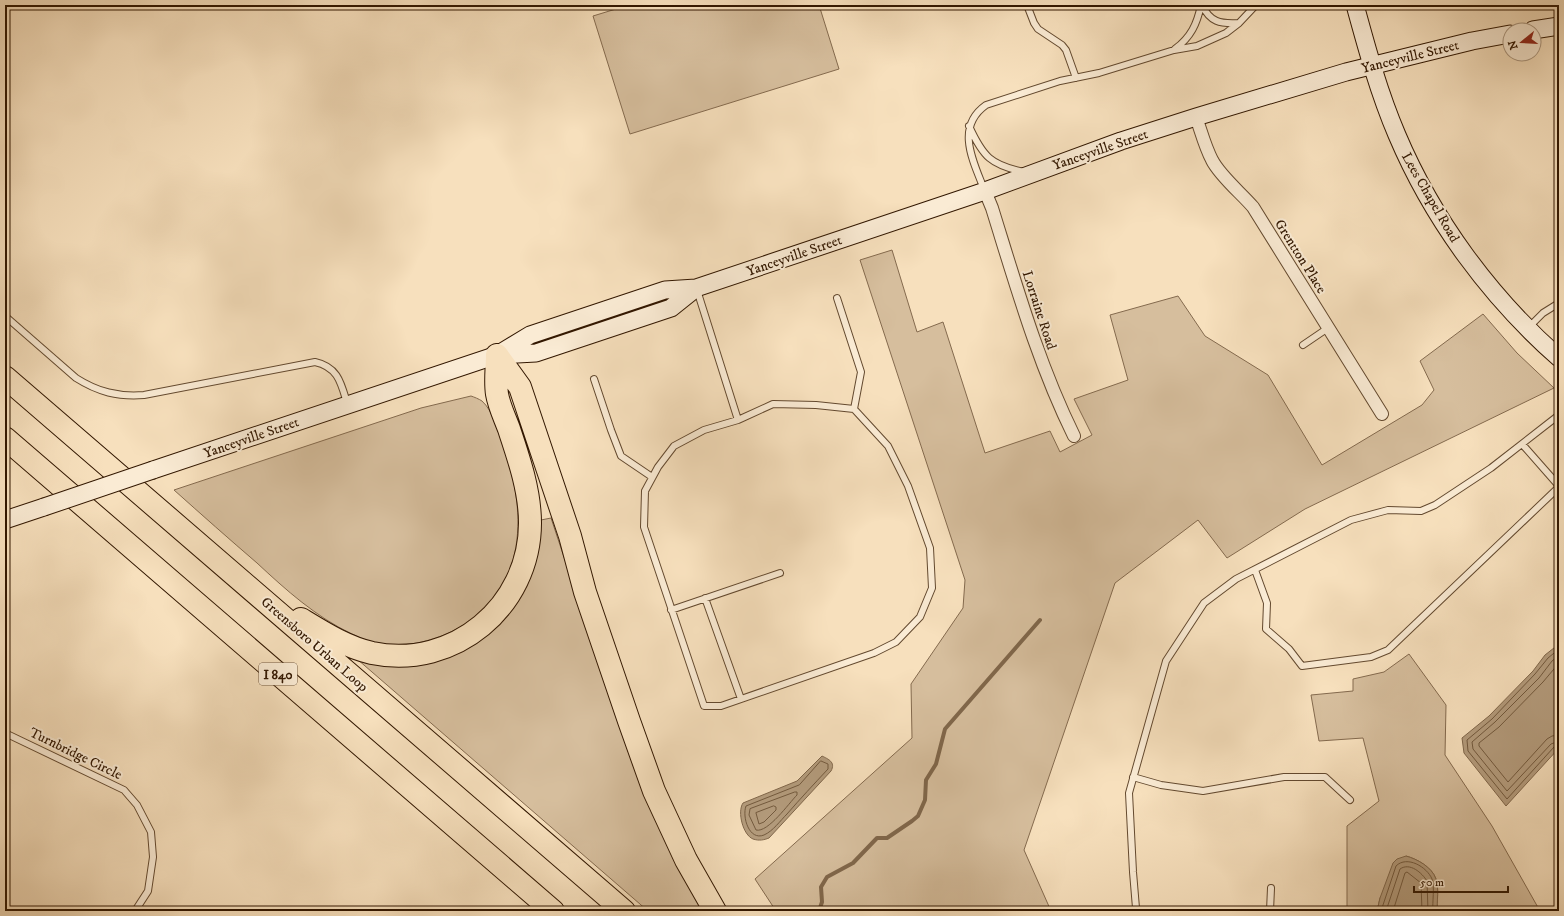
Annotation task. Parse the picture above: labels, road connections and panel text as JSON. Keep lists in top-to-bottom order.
{
  "streets": {
    "highway": ["Greensboro Urban Loop", "I 840"],
    "main road": ["Yanceyville Street", "Lees Chapel Road"],
    "street": ["Grentton Place", "Lorraine Road"],
    "lane": ["Turnbridge Circle"]
  },
  "crossings": [
    ["Yanceyville Street", "Lees Chapel Road"],
    ["Yanceyville Street", "Grentton Place"],
    ["Yanceyville Street", "Lorraine Road"]
  ],
  "scale_bar": "50 m",
  "north": "left"
}
